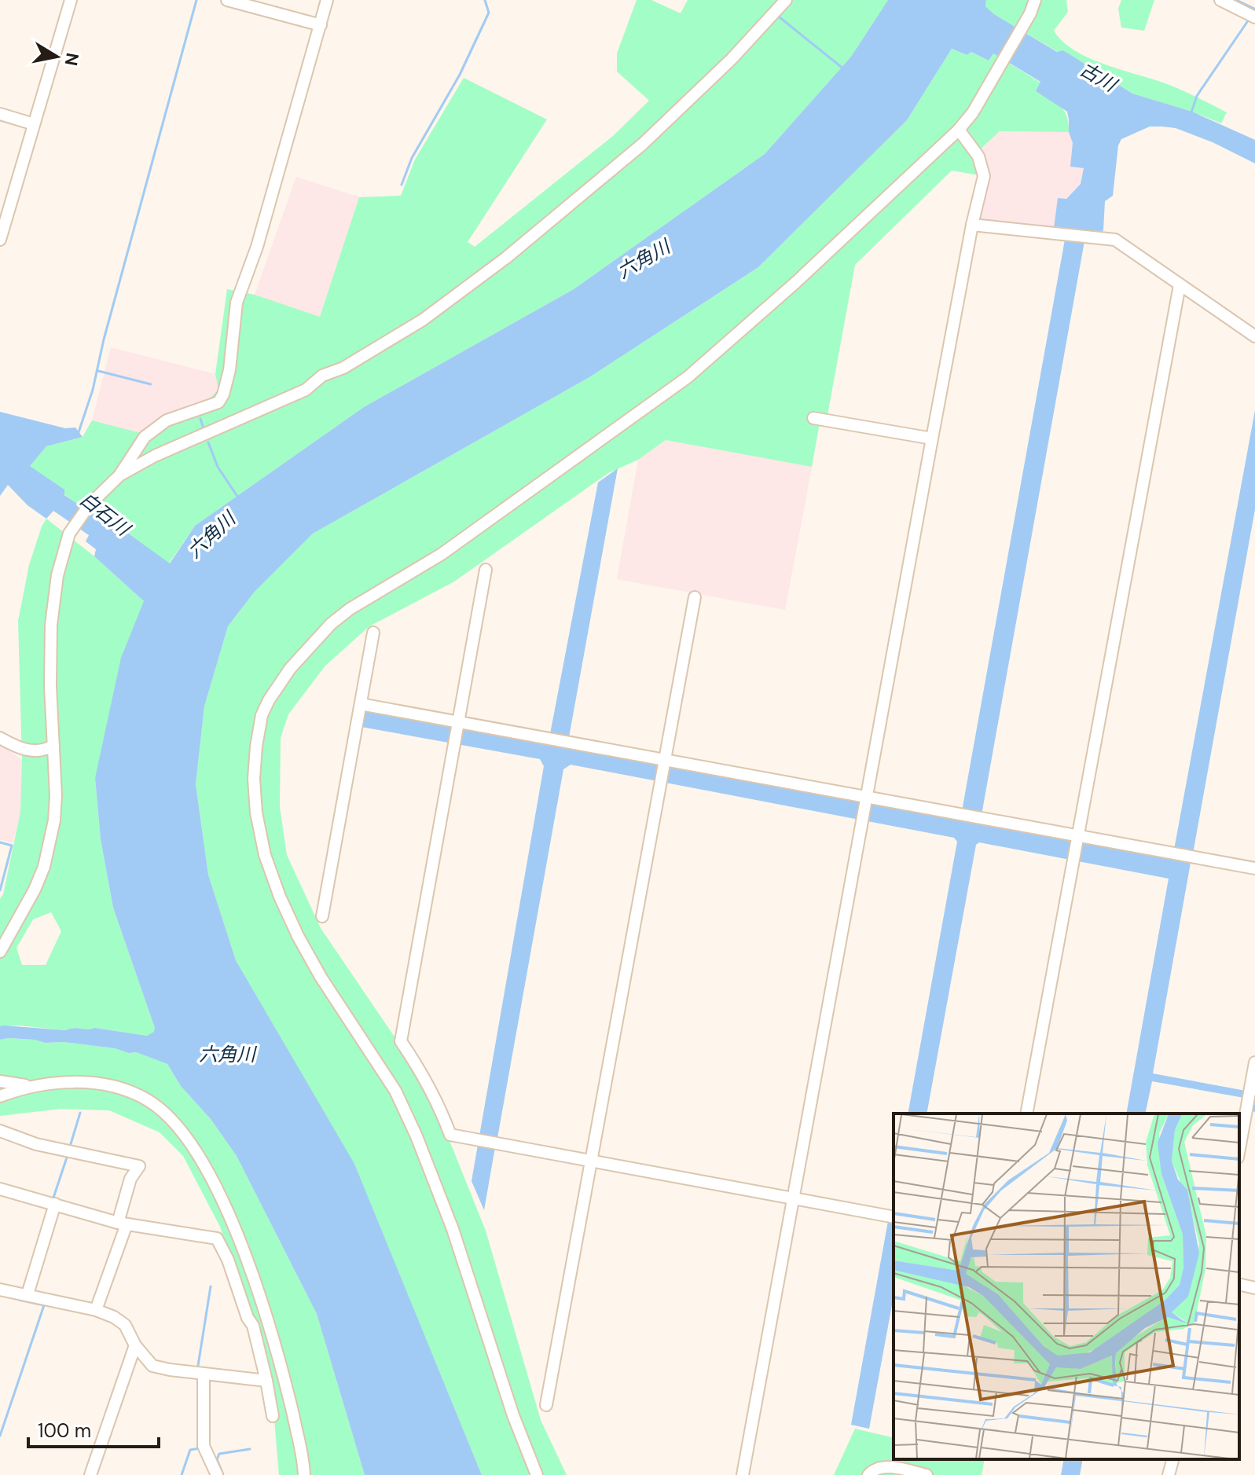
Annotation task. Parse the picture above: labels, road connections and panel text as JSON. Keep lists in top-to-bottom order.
{
  "water": ["古川", "六角川", "白石川"],
  "scale_bar": "100 m",
  "north": "right"
}
